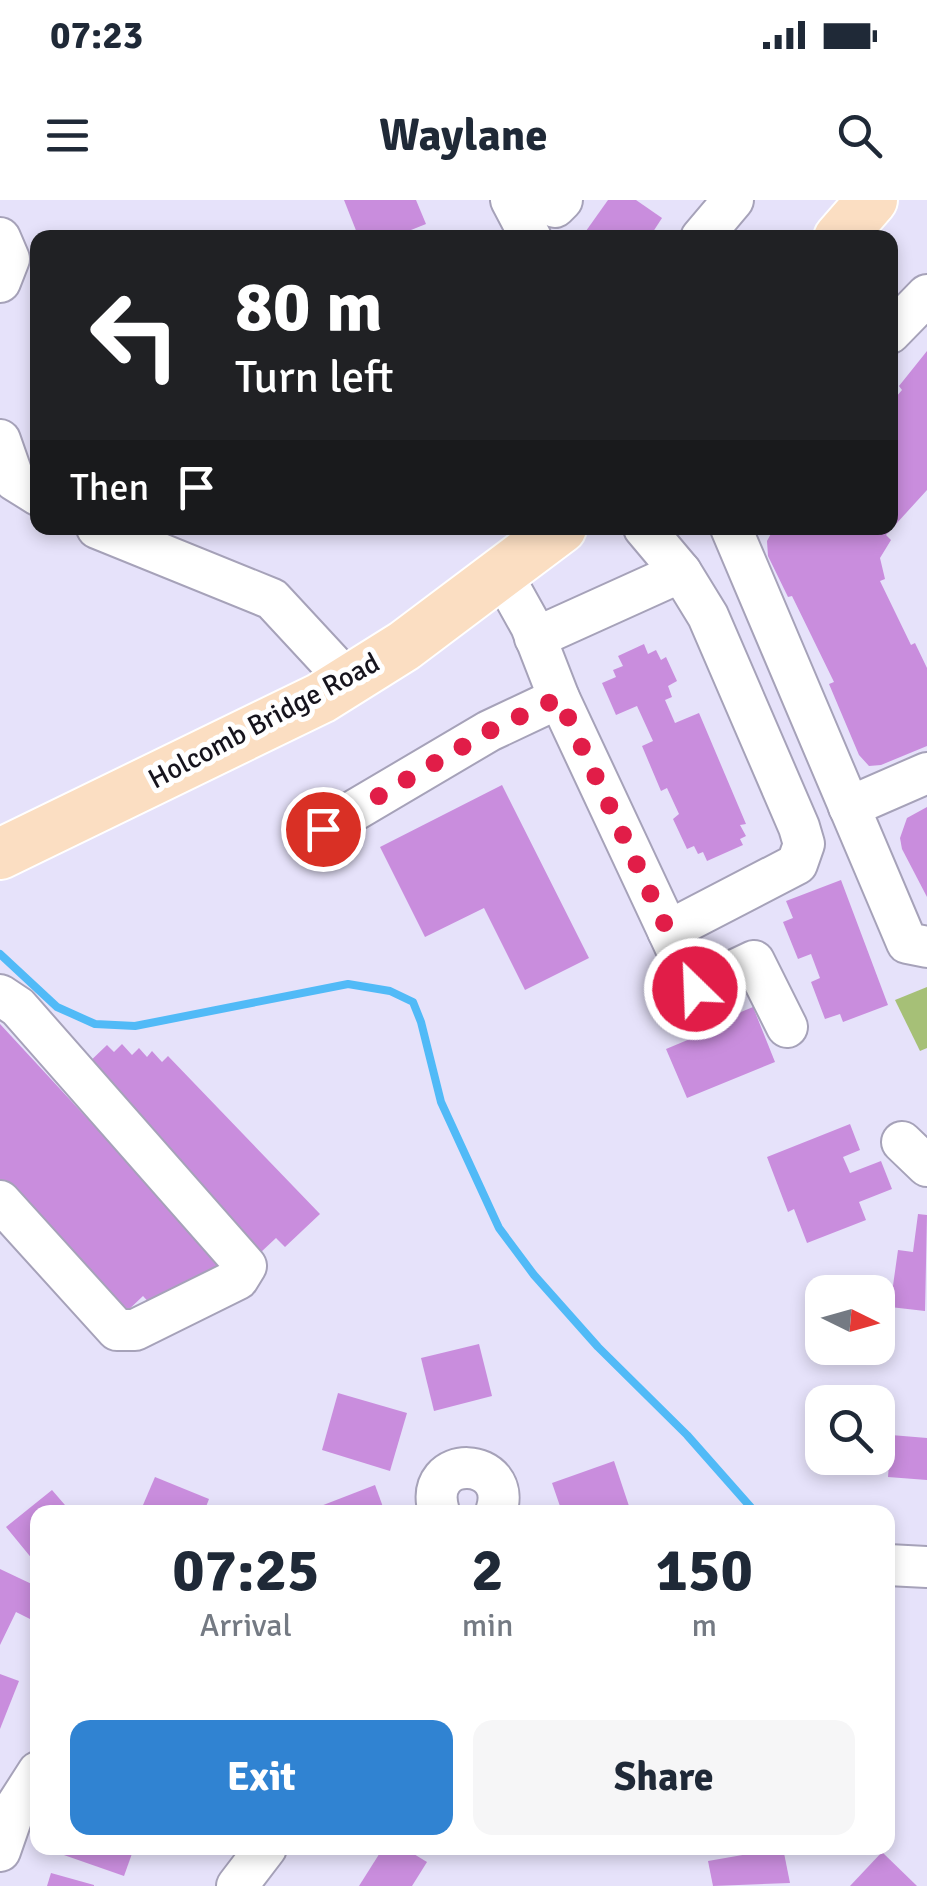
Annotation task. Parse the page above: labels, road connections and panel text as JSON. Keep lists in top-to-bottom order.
{
  "streets": {
    "main road": ["Holcomb Bridge Road"]
  },
  "north": "right",
  "page": {
    "status": "07:23",
    "header": "Waylane",
    "turn": ["80 m", "Turn left"],
    "then": "Then",
    "eta": [
      "07:25",
      "Arrival",
      "2",
      "min",
      "150",
      "m"
    ],
    "buttons": ["Exit", "Share"]
  }
}
